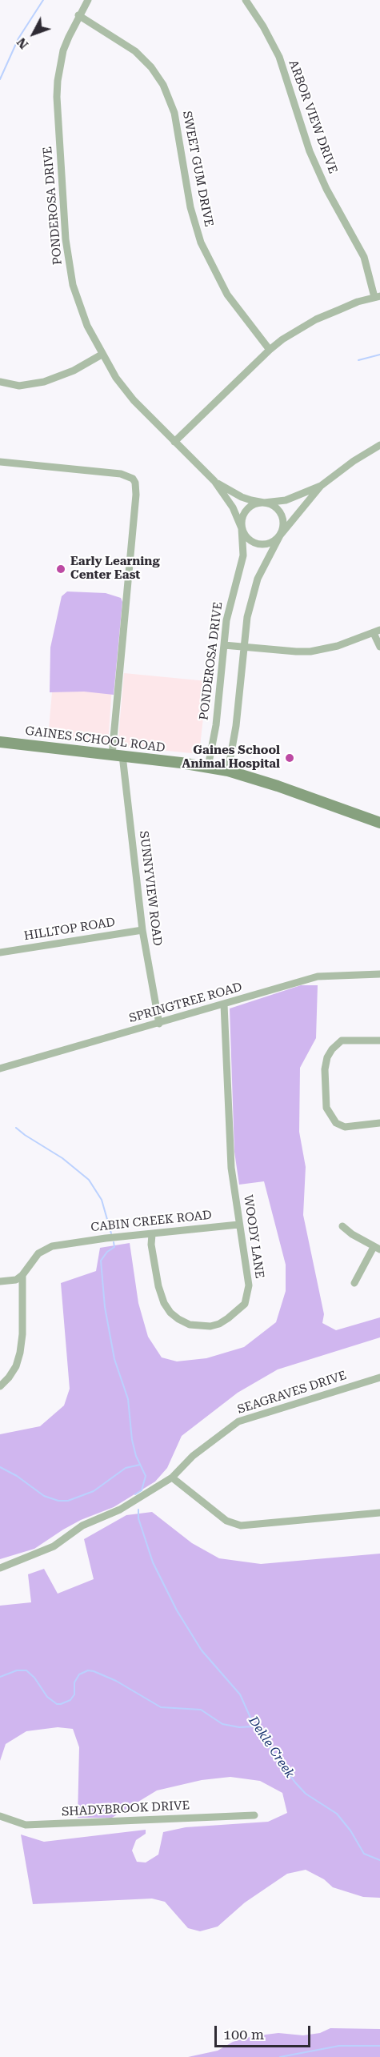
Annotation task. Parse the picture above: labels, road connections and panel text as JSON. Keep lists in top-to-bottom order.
{
  "streets": {
    "main road": ["GAINES SCHOOL ROAD"],
    "street": [
      "ARBOR VIEW DRIVE",
      "SWEET GUM DRIVE",
      "PONDEROSA DRIVE",
      "SUNNYVIEW ROAD",
      "HILLTOP ROAD",
      "SPRINGTREE ROAD",
      "CABIN CREEK ROAD",
      "WOODY LANE",
      "SEAGRAVES DRIVE",
      "SHADYBROOK DRIVE"
    ]
  },
  "crossings": [
    ["SWEET GUM DRIVE", "PONDEROSA DRIVE"],
    ["PONDEROSA DRIVE", "GAINES SCHOOL ROAD"],
    ["GAINES SCHOOL ROAD", "SUNNYVIEW ROAD"],
    ["SUNNYVIEW ROAD", "HILLTOP ROAD"],
    ["SUNNYVIEW ROAD", "SPRINGTREE ROAD"],
    ["SPRINGTREE ROAD", "WOODY LANE"],
    ["CABIN CREEK ROAD", "WOODY LANE"]
  ],
  "water": ["Dekle Creek"],
  "places": ["Early Learning Center East", "Gaines School Animal Hospital"],
  "scale_bar": "100 m",
  "north": "bottom left"
}
